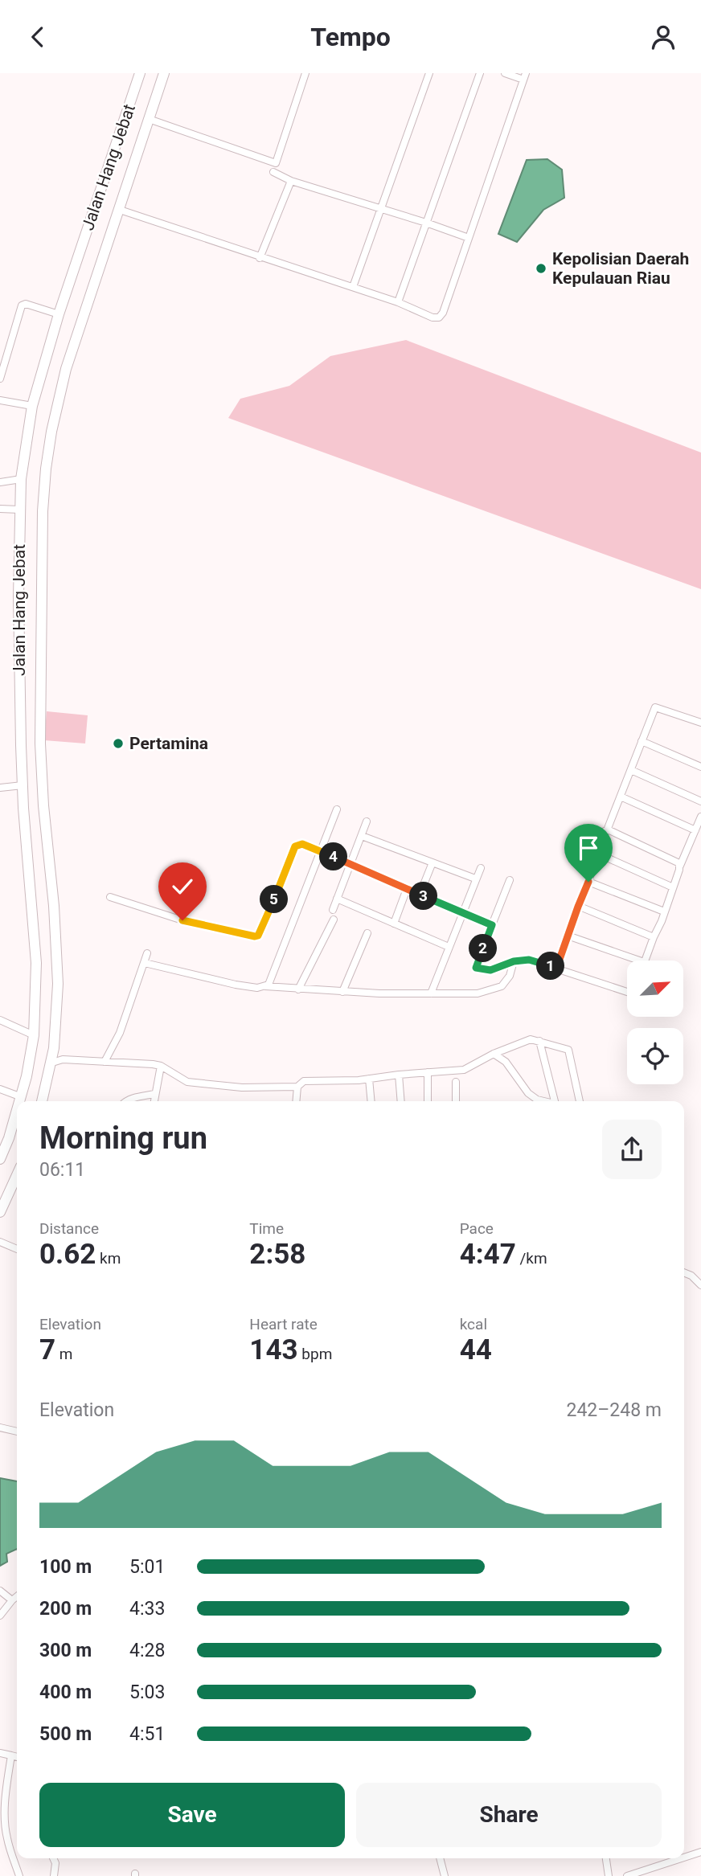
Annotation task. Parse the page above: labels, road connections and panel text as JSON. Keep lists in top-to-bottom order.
{
  "streets": {
    "highway": ["Jalan Hang Jebat"]
  },
  "places": ["Kepolisian Daerah Kepulauan Riau", "Pertamina"],
  "north": "top right",
  "page": {
    "header": "Tempo",
    "pins": [
      "4",
      "3",
      "5",
      "2",
      "1"
    ],
    "heading": ["Morning run", "06:11"],
    "stats": [
      ["Distance", "0.62 km"],
      ["Time", "2:58"],
      ["Pace", "4:47 /km"],
      ["Elevation", "7 m"],
      ["Heart rate", "143 bpm"],
      ["kcal", "44"]
    ],
    "chart": ["Elevation", "242–248 m"],
    "list": [
      {
        "name": "100 m",
        "note": "5:01"
      },
      {
        "name": "200 m",
        "note": "4:33"
      },
      {
        "name": "300 m",
        "note": "4:28"
      },
      {
        "name": "400 m",
        "note": "5:03"
      },
      {
        "name": "500 m",
        "note": "4:51"
      }
    ],
    "buttons": ["Save", "Share"]
  }
}
